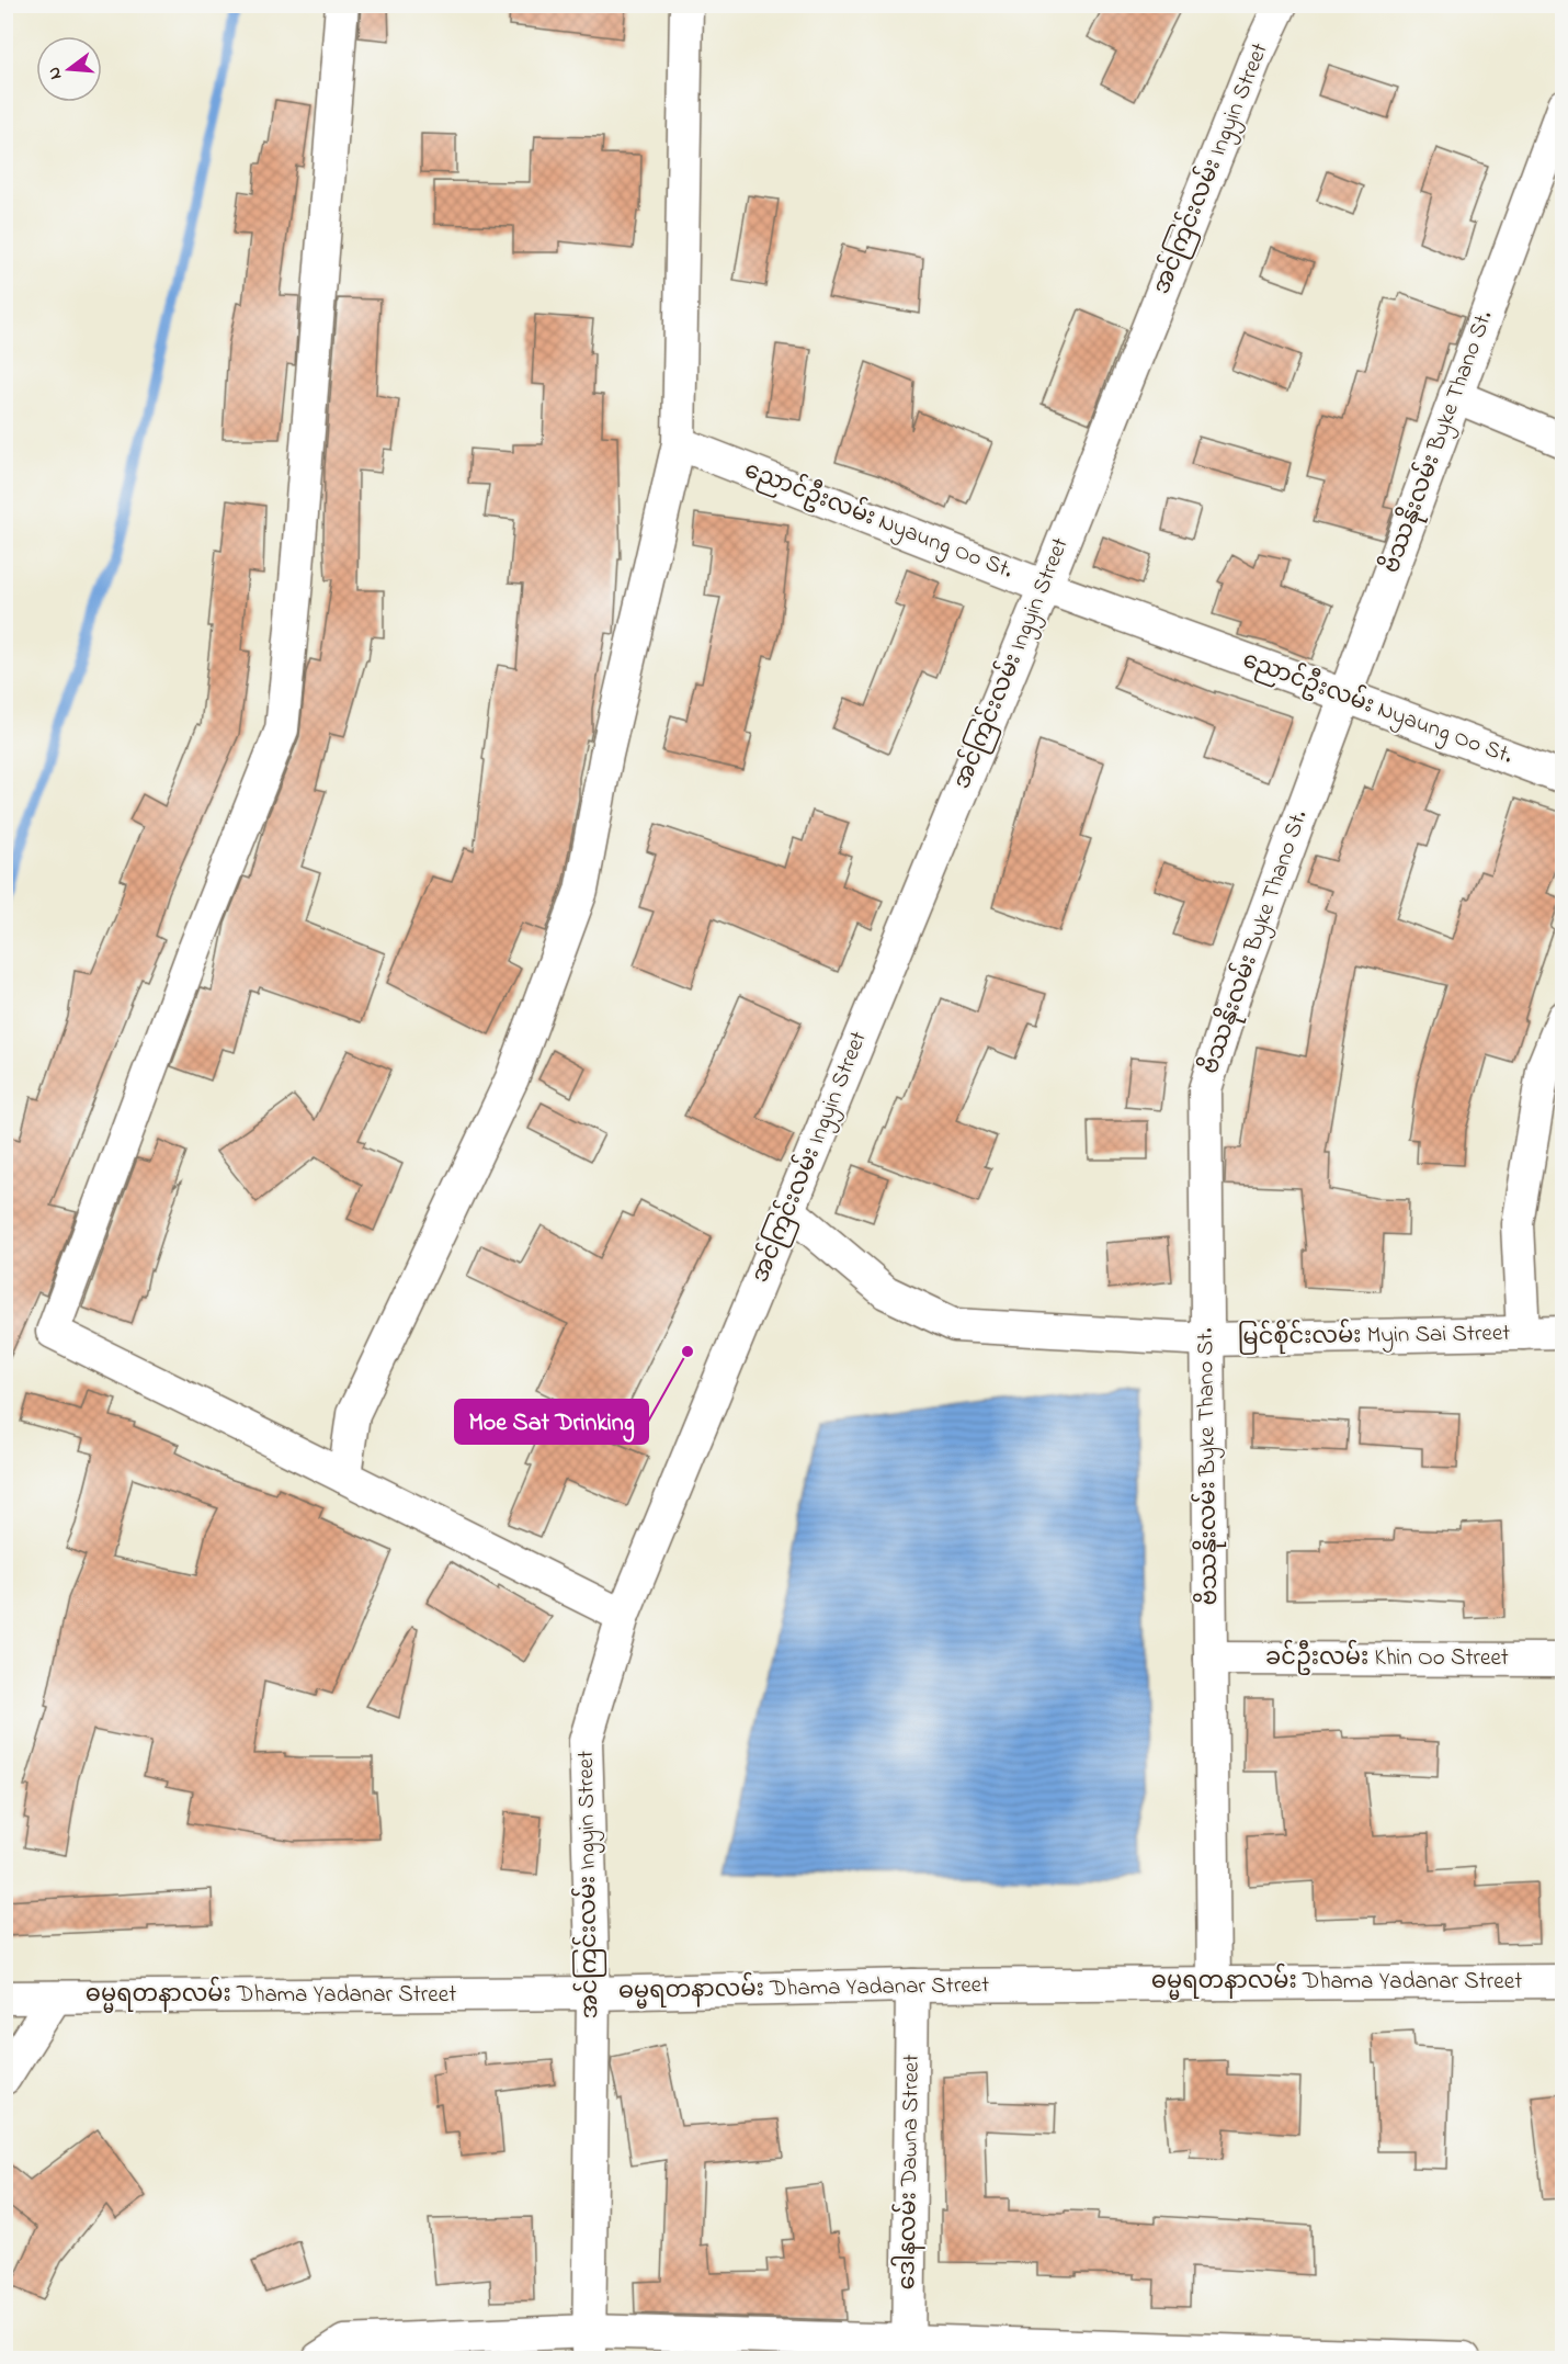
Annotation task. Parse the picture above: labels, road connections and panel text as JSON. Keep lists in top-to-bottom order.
{
  "streets": {
    "street": [
      "အင်ကြင်းလမ်း Ingyin Street",
      "ဗိဿနိုးလမ်း Byke Thano St.",
      "ညောင်ဦးလမ်း Nyaung Oo St.",
      "မြင်စိုင်းလမ်း Myin Sai Street",
      "ခင်ဦးလမ်း Khin Oo Street",
      "ဓမ္မရတနာလမ်း Dhama Yadanar Street",
      "ဒေါနလမ်း Dawna Street"
    ]
  },
  "crossings": [
    ["အင်ကြင်းလမ်း Ingyin Street", "ညောင်ဦးလမ်း Nyaung Oo St."],
    ["အင်ကြင်းလမ်း Ingyin Street", "မြင်စိုင်းလမ်း Myin Sai Street"],
    ["အင်ကြင်းလမ်း Ingyin Street", "ဓမ္မရတနာလမ်း Dhama Yadanar Street"],
    ["ဗိဿနိုးလမ်း Byke Thano St.", "ညောင်ဦးလမ်း Nyaung Oo St."],
    ["ဗိဿနိုးလမ်း Byke Thano St.", "မြင်စိုင်းလမ်း Myin Sai Street"],
    ["ဗိဿနိုးလမ်း Byke Thano St.", "ခင်ဦးလမ်း Khin Oo Street"],
    ["ဗိဿနိုးလမ်း Byke Thano St.", "ဓမ္မရတနာလမ်း Dhama Yadanar Street"],
    ["ဓမ္မရတနာလမ်း Dhama Yadanar Street", "ဒေါနလမ်း Dawna Street"]
  ],
  "places": ["Moe Sat Drinking"],
  "north": "left"
}
